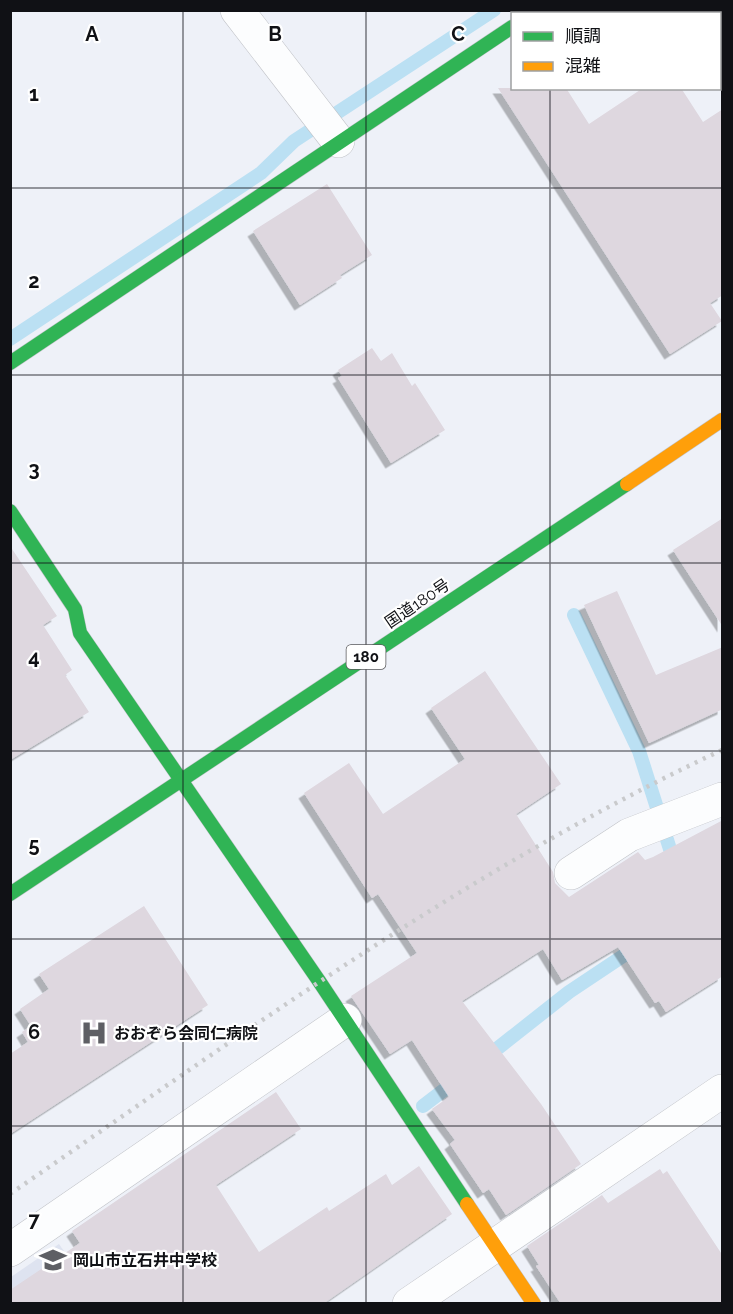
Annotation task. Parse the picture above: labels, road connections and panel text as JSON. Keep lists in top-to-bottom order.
{
  "streets": {
    "main road": ["国道180号", "180"]
  },
  "places": {
    "hospital": ["おおぞら会同仁病院"],
    "school or university": ["岡山市立石井中学校"]
  },
  "legend": ["順調", "混雑"],
  "grid": {
    "columns": ["A", "B", "C"],
    "rows": [
      "1",
      "2",
      "3",
      "4",
      "5",
      "6",
      "7"
    ]
  }
}
